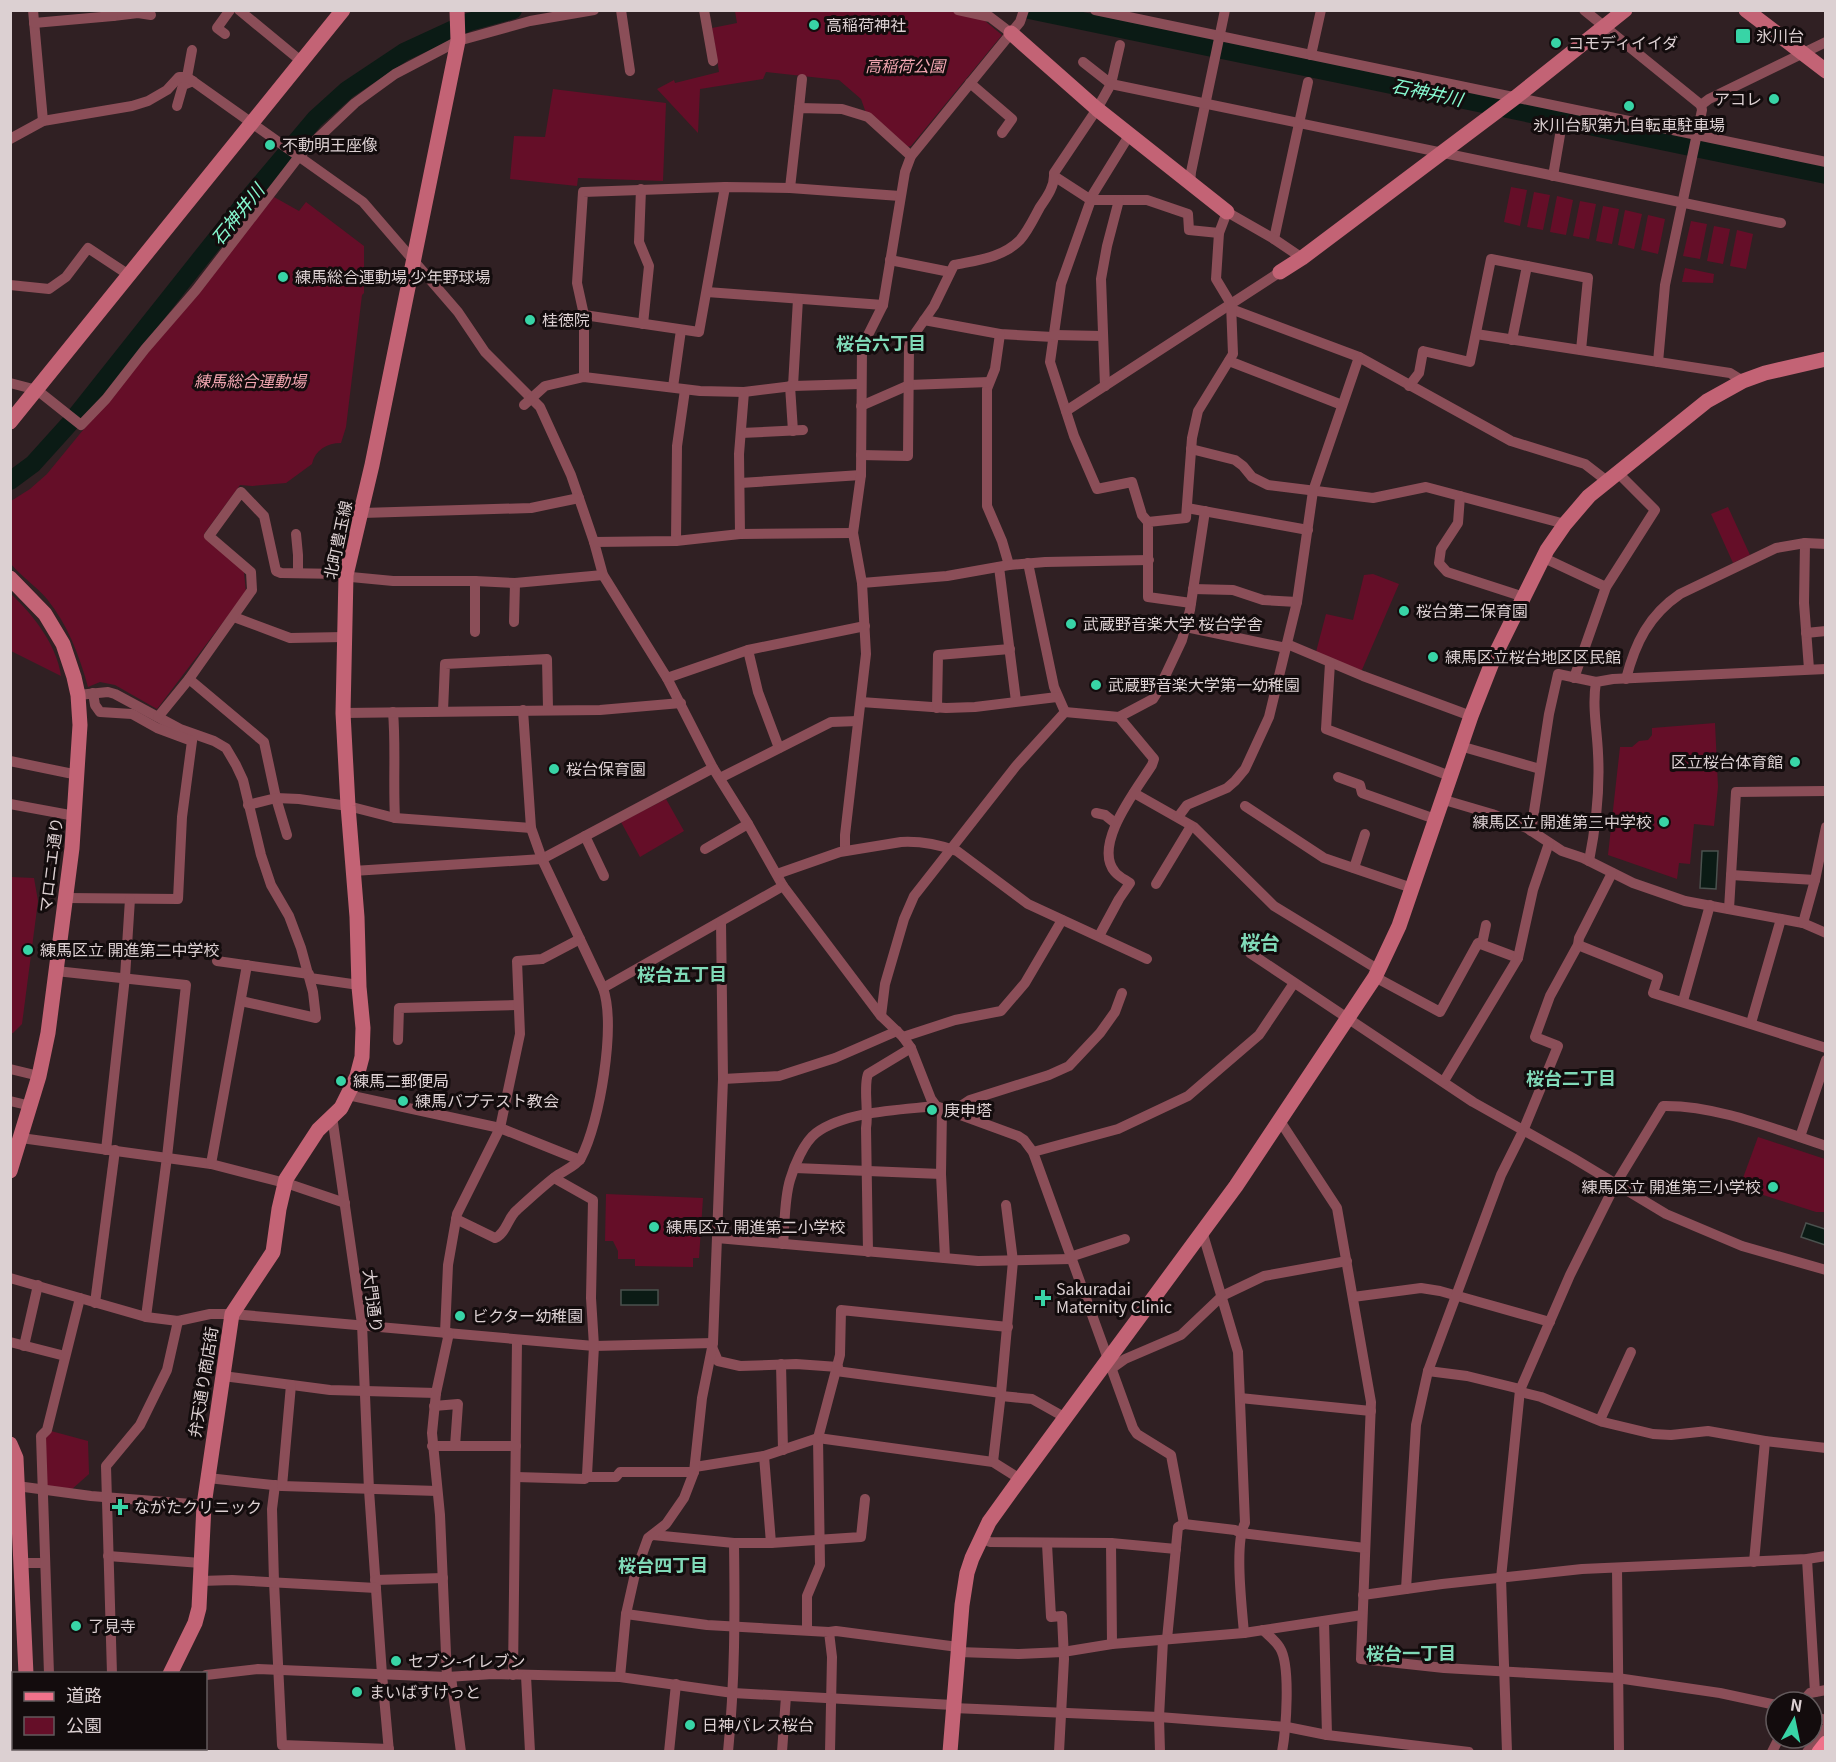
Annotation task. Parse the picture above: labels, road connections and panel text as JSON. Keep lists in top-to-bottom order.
{
  "streets": {
    "street": [
      "北町豊玉線",
      "マロニエ通り",
      "大門通り",
      "弁天通り商店街"
    ]
  },
  "crossings": [
    ["北町豊玉線", "大門通り"],
    ["北町豊玉線", "弁天通り商店街"],
    ["大門通り", "弁天通り商店街"]
  ],
  "districts": [
    "桜台六丁目",
    "桜台",
    "桜台五丁目",
    "桜台二丁目",
    "桜台四丁目",
    "桜台一丁目"
  ],
  "water": ["石神井川"],
  "parks": ["高稲荷公園", "練馬総合運動場"],
  "places": {
    "other": [
      "高稲荷神社",
      "コモディイイダ",
      "アコレ",
      "氷川台駅第九自転車駐車場",
      "不動明王座像",
      "練馬総合運動場 少年野球場",
      "桂徳院",
      "桜台第二保育園",
      "武蔵野音楽大学 桜台学舎",
      "練馬区立桜台地区区民館",
      "武蔵野音楽大学第一幼稚園",
      "区立桜台体育館",
      "桜台保育園",
      "練馬区立 開進第三中学校",
      "練馬区立 開進第二中学校",
      "練馬二郵便局",
      "練馬バプテスト教会",
      "庚申塔",
      "練馬区立 開進第三小学校",
      "練馬区立 開進第二小学校",
      "ビクター幼稚園",
      "了見寺",
      "セブン-イレブン",
      "まいばすけっと",
      "日神パレス桜台"
    ],
    "transit": ["氷川台"],
    "health": ["Sakuradai Maternity Clinic", "ながたクリニック"]
  },
  "legend": ["道路", "公園"],
  "north": "top"
}
